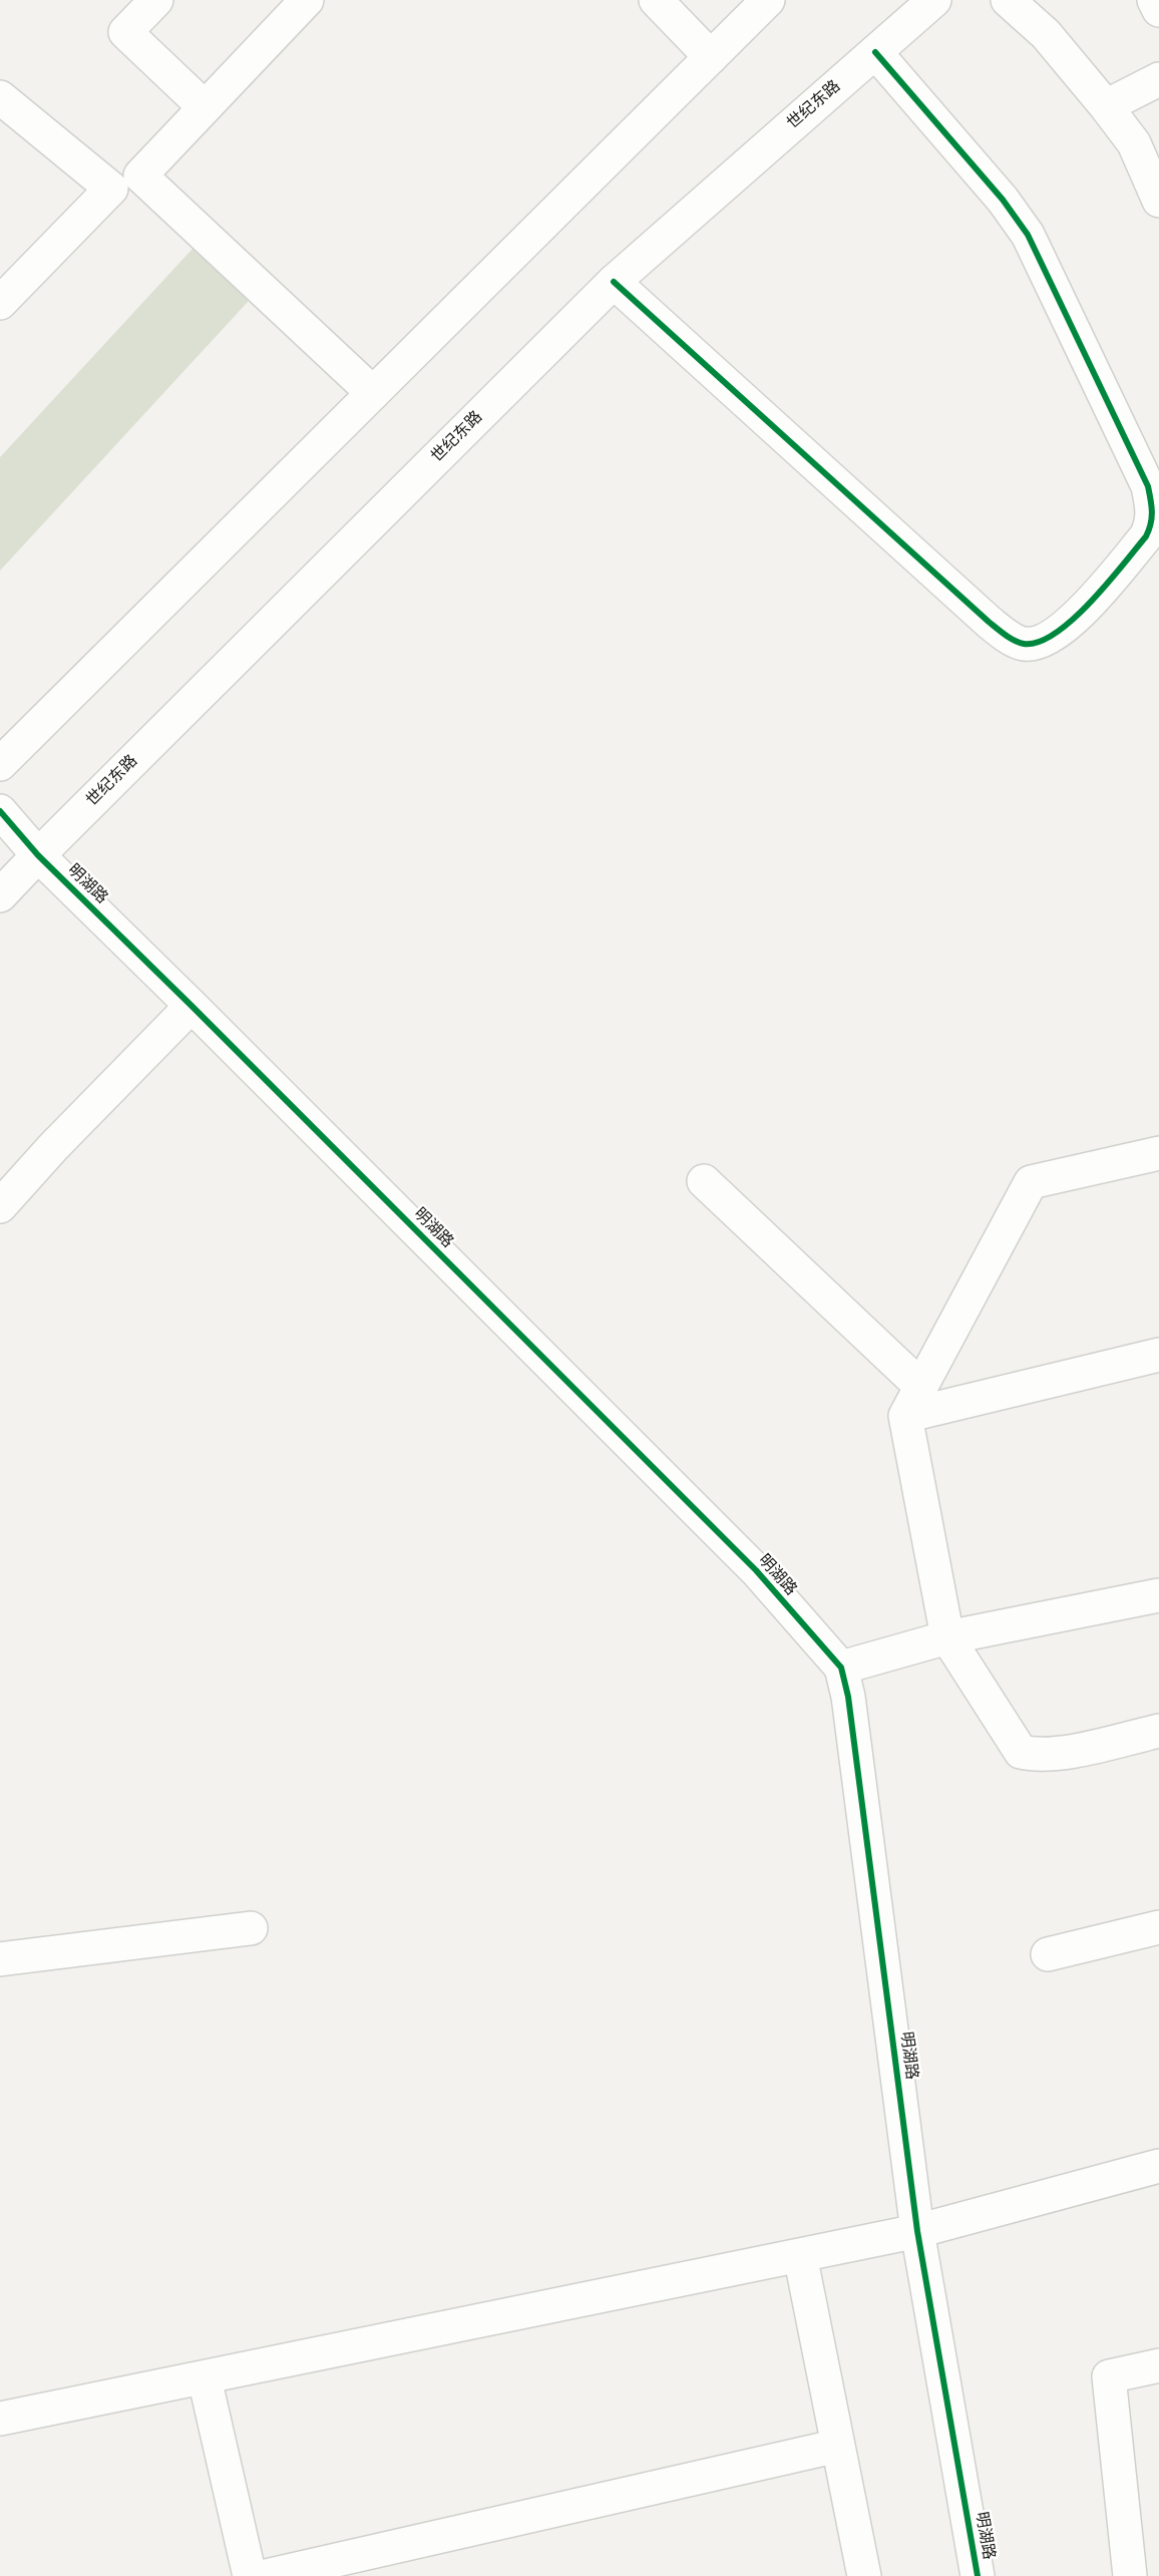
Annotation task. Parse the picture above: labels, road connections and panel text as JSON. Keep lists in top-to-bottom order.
{
  "streets": {
    "street": ["世纪东路", "明湖路"]
  },
  "crossings": [
    ["世纪东路", "明湖路"]
  ]
}
